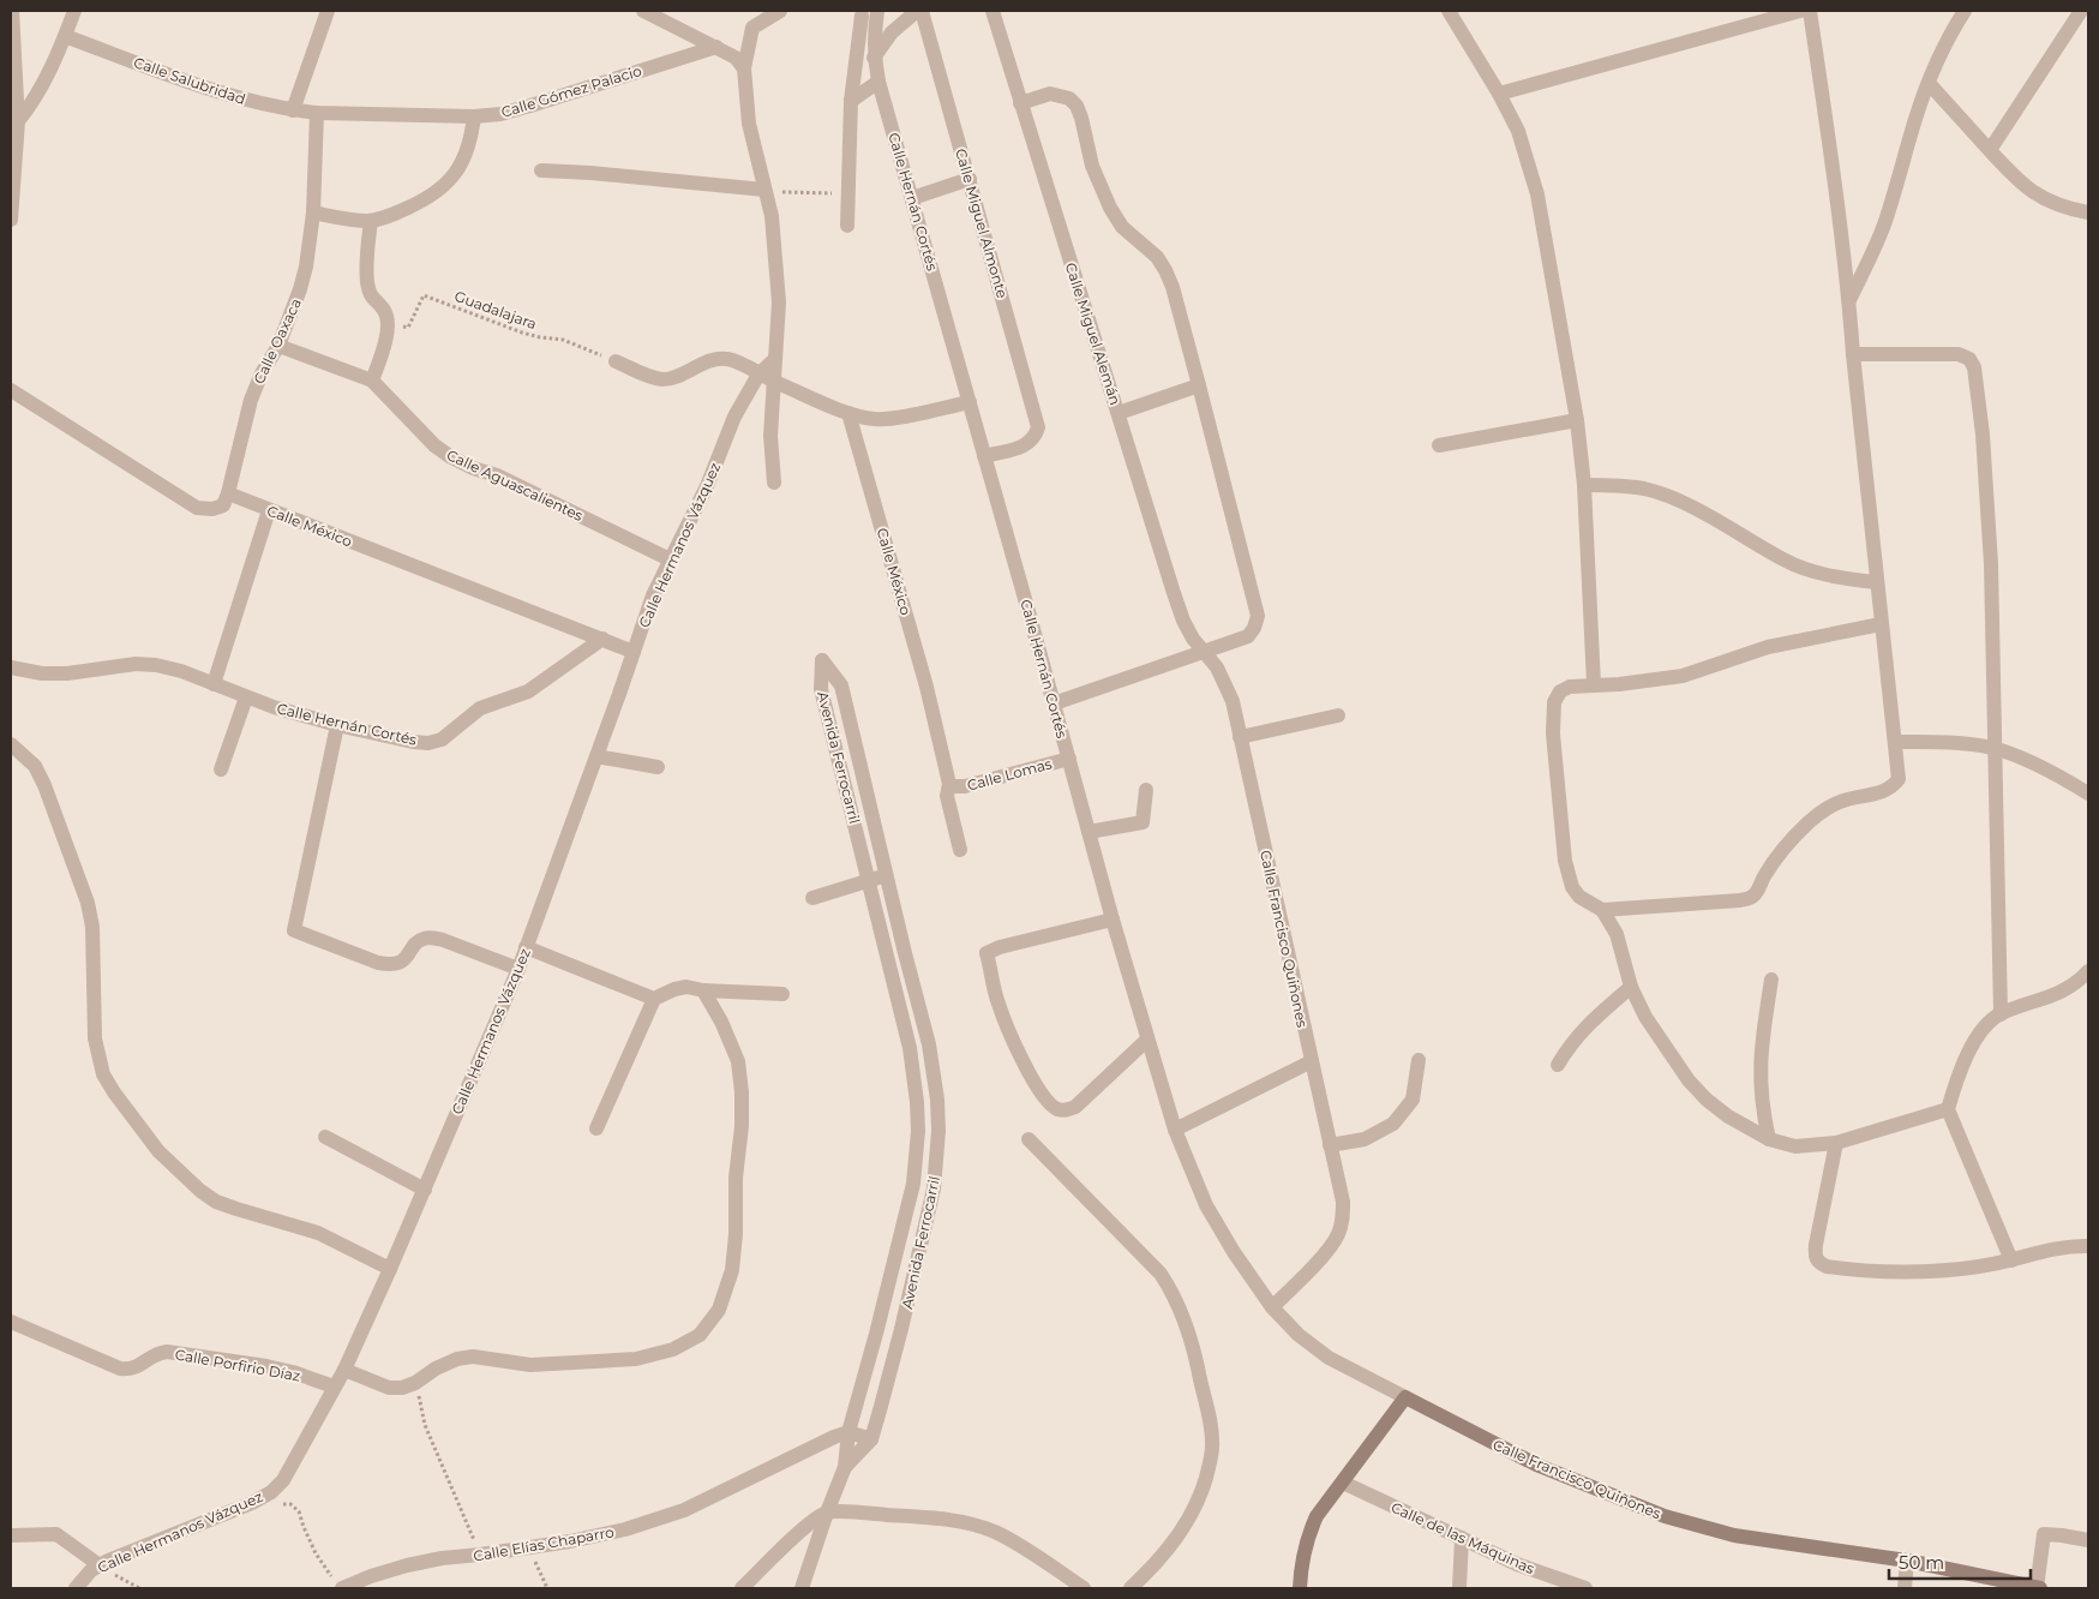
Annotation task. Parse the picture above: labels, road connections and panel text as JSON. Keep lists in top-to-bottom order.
{
  "streets": {
    "street": [
      "Calle Salubridad",
      "Calle Gómez Palacio",
      "Calle Hernán Cortés",
      "Calle Miguel Almonte",
      "Calle Miguel Alemán",
      "Calle Oaxaca",
      "Calle Aguascalientes",
      "Calle México",
      "Calle Hermanos Vázquez",
      "Avenida Ferrocarril",
      "Calle Lomas",
      "Calle Francisco Quiñones",
      "Calle Porfirio Díaz",
      "Calle de las Máquinas",
      "Calle Elías Chaparro"
    ],
    "path": ["Guadalajara"]
  },
  "crossings": [
    ["Calle Salubridad", "Calle Gómez Palacio"],
    ["Calle Salubridad", "Calle Oaxaca"],
    ["Calle Gómez Palacio", "Calle Oaxaca"],
    ["Calle Hernán Cortés", "Calle Miguel Almonte"],
    ["Calle Hernán Cortés", "Calle México"],
    ["Calle Hernán Cortés", "Calle Lomas"],
    ["Calle Hernán Cortés", "Calle Francisco Quiñones"],
    ["Calle Miguel Alemán", "Calle Francisco Quiñones"],
    ["Calle Oaxaca", "Calle Aguascalientes"],
    ["Calle Oaxaca", "Calle México"],
    ["Calle Aguascalientes", "Calle Hermanos Vázquez"],
    ["Calle México", "Calle Hermanos Vázquez"],
    ["Calle México", "Calle Lomas"],
    ["Calle Hermanos Vázquez", "Calle Porfirio Díaz"],
    ["Avenida Ferrocarril", "Calle Elías Chaparro"]
  ],
  "scale_bar": "50 m"
}
